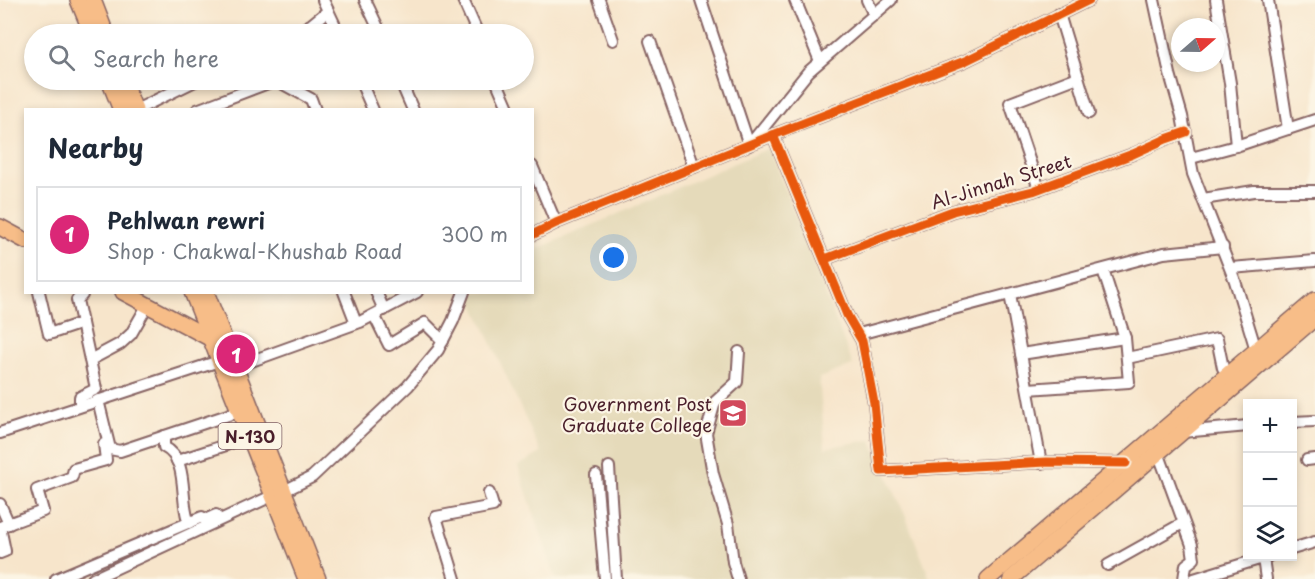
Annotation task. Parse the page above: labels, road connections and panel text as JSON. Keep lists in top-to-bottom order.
{
  "streets": {
    "highway": ["N-130"],
    "street": ["Al-Jinnah Street"]
  },
  "places": {
    "school or university": ["Government Post Graduate College"]
  },
  "north": "right",
  "page": {
    "search": "Search here",
    "heading": "Nearby",
    "list": [
      {
        "mark": "1",
        "name": "Pehlwan rewri",
        "note": "Shop · Chakwal-Khushab Road",
        "value": "300 m"
      }
    ],
    "pins": "1",
    "map_buttons": ["+", "−"]
  }
}
